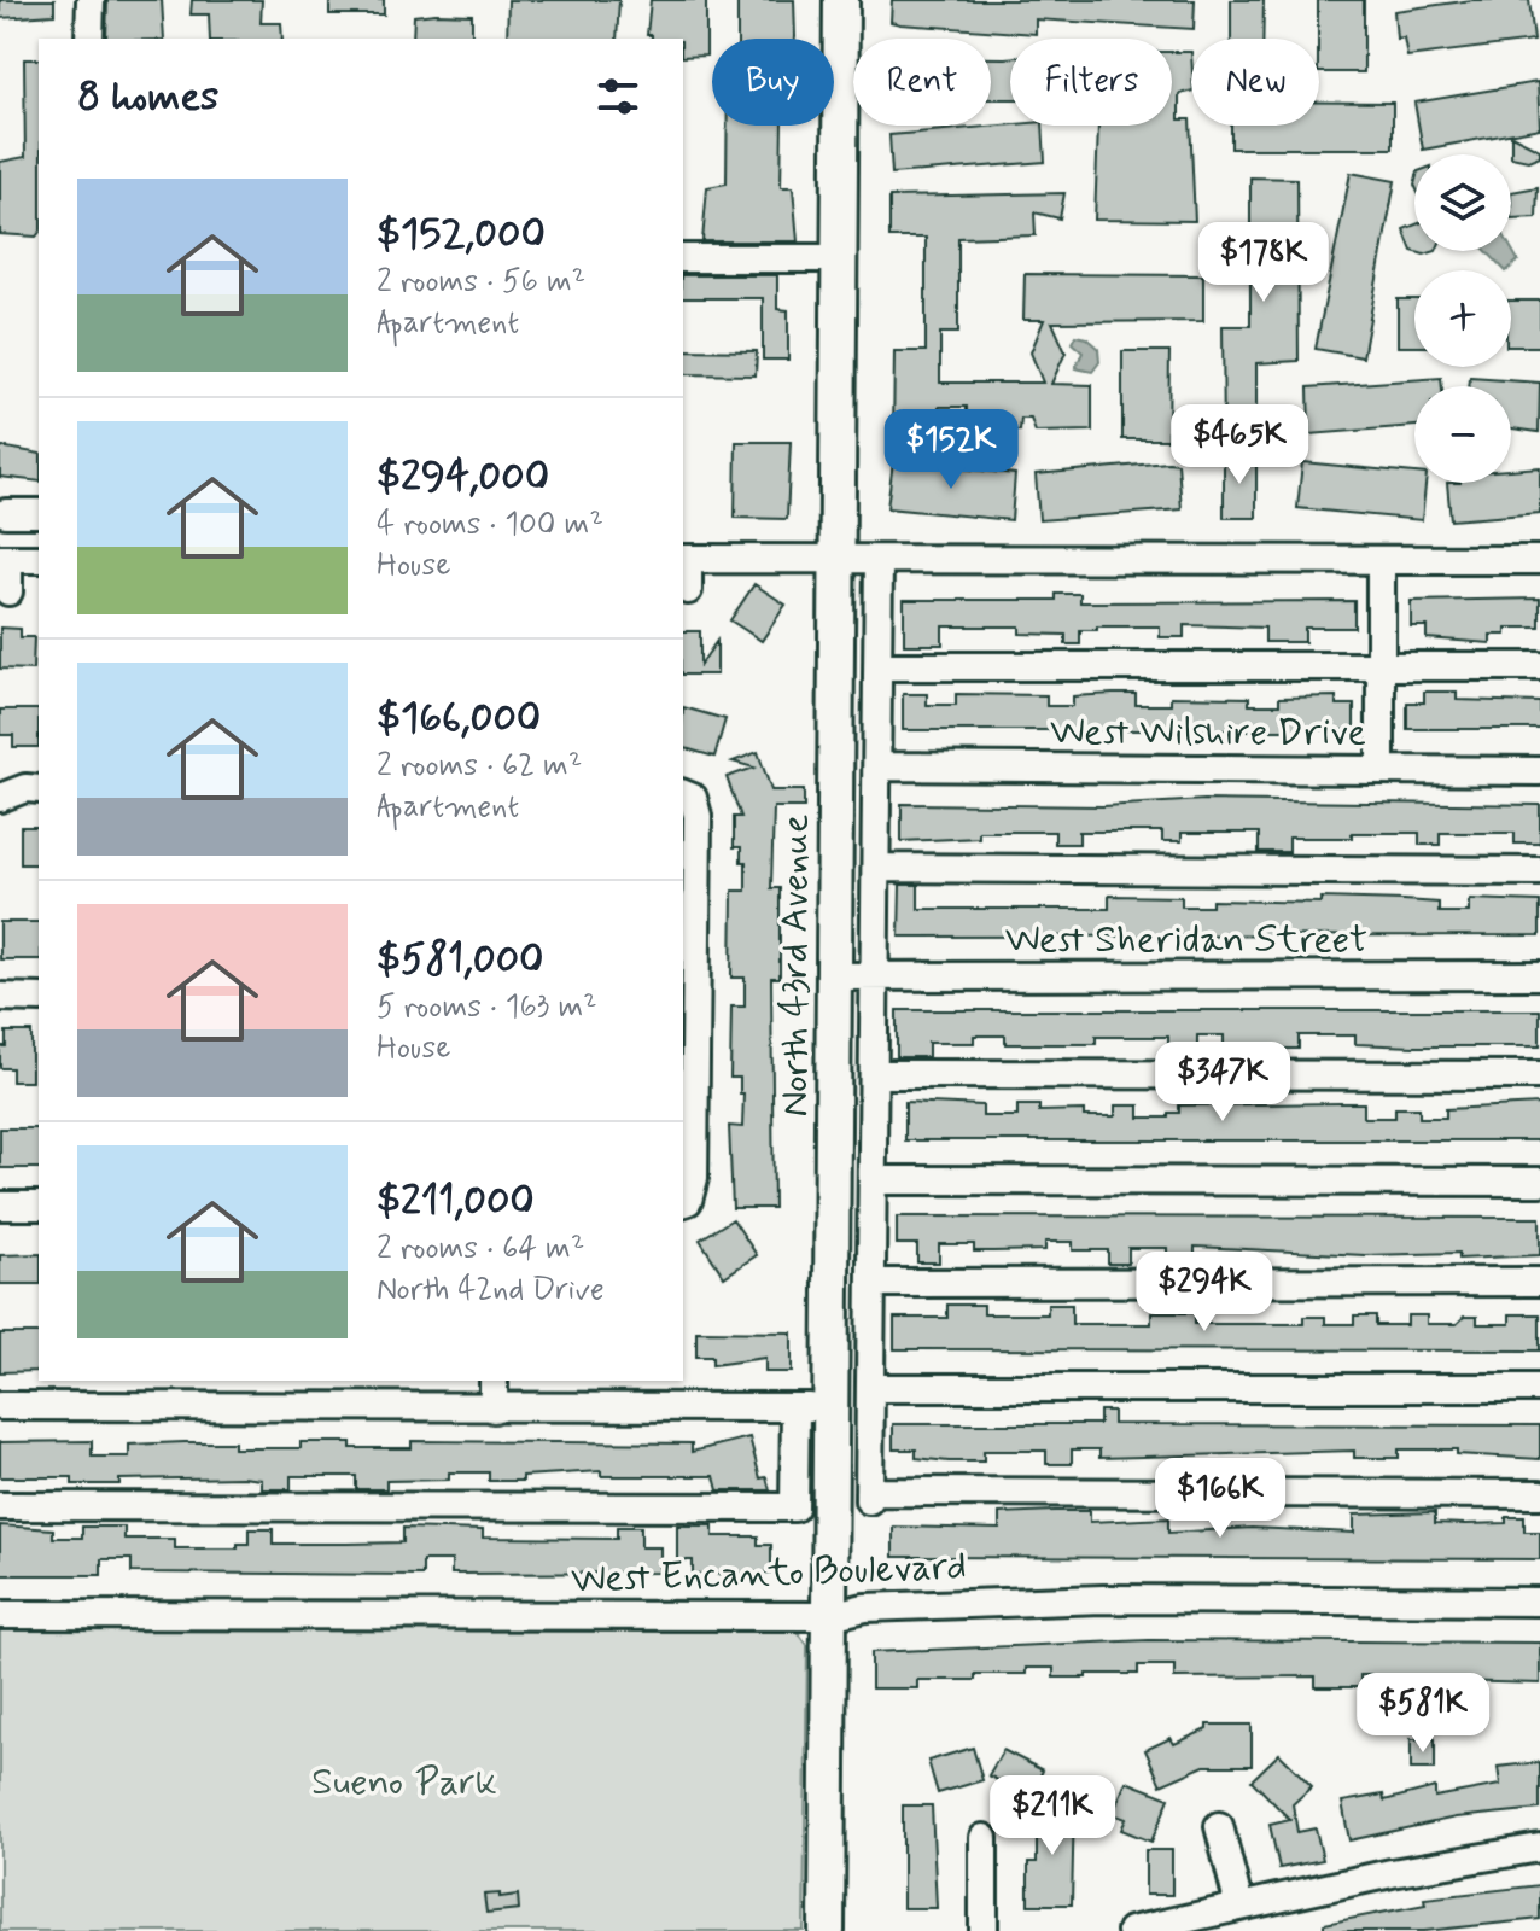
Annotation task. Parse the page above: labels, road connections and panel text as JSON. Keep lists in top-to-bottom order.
{
  "streets": {
    "main road": ["North 43rd Avenue"],
    "street": ["West Wilshire Drive", "West Sheridan Street", "West Encanto Boulevard"]
  },
  "crossings": [
    ["West Wilshire Drive", "North 43rd Avenue"],
    ["West Sheridan Street", "North 43rd Avenue"],
    ["North 43rd Avenue", "West Encanto Boulevard"]
  ],
  "parks": ["Sueno Park"],
  "page": {
    "chip": [
      "Buy",
      "Rent",
      "Filters",
      "New"
    ],
    "heading": "8 homes",
    "map_buttons": ["+", "−"],
    "list": [
      {
        "name": "$152,000",
        "note": "2 rooms · 56 m² · Apartment"
      },
      {
        "name": "$294,000",
        "note": "4 rooms · 100 m² · House"
      },
      {
        "name": "$166,000",
        "note": "2 rooms · 62 m² · Apartment"
      },
      {
        "name": "$581,000",
        "note": "5 rooms · 163 m² · House"
      },
      {
        "name": "$211,000",
        "note": "2 rooms · 64 m² · North 42nd Drive"
      }
    ],
    "price": [
      "$178K",
      "$465K",
      "$152K",
      "$347K",
      "$294K",
      "$166K",
      "$581K",
      "$211K"
    ]
  }
}
